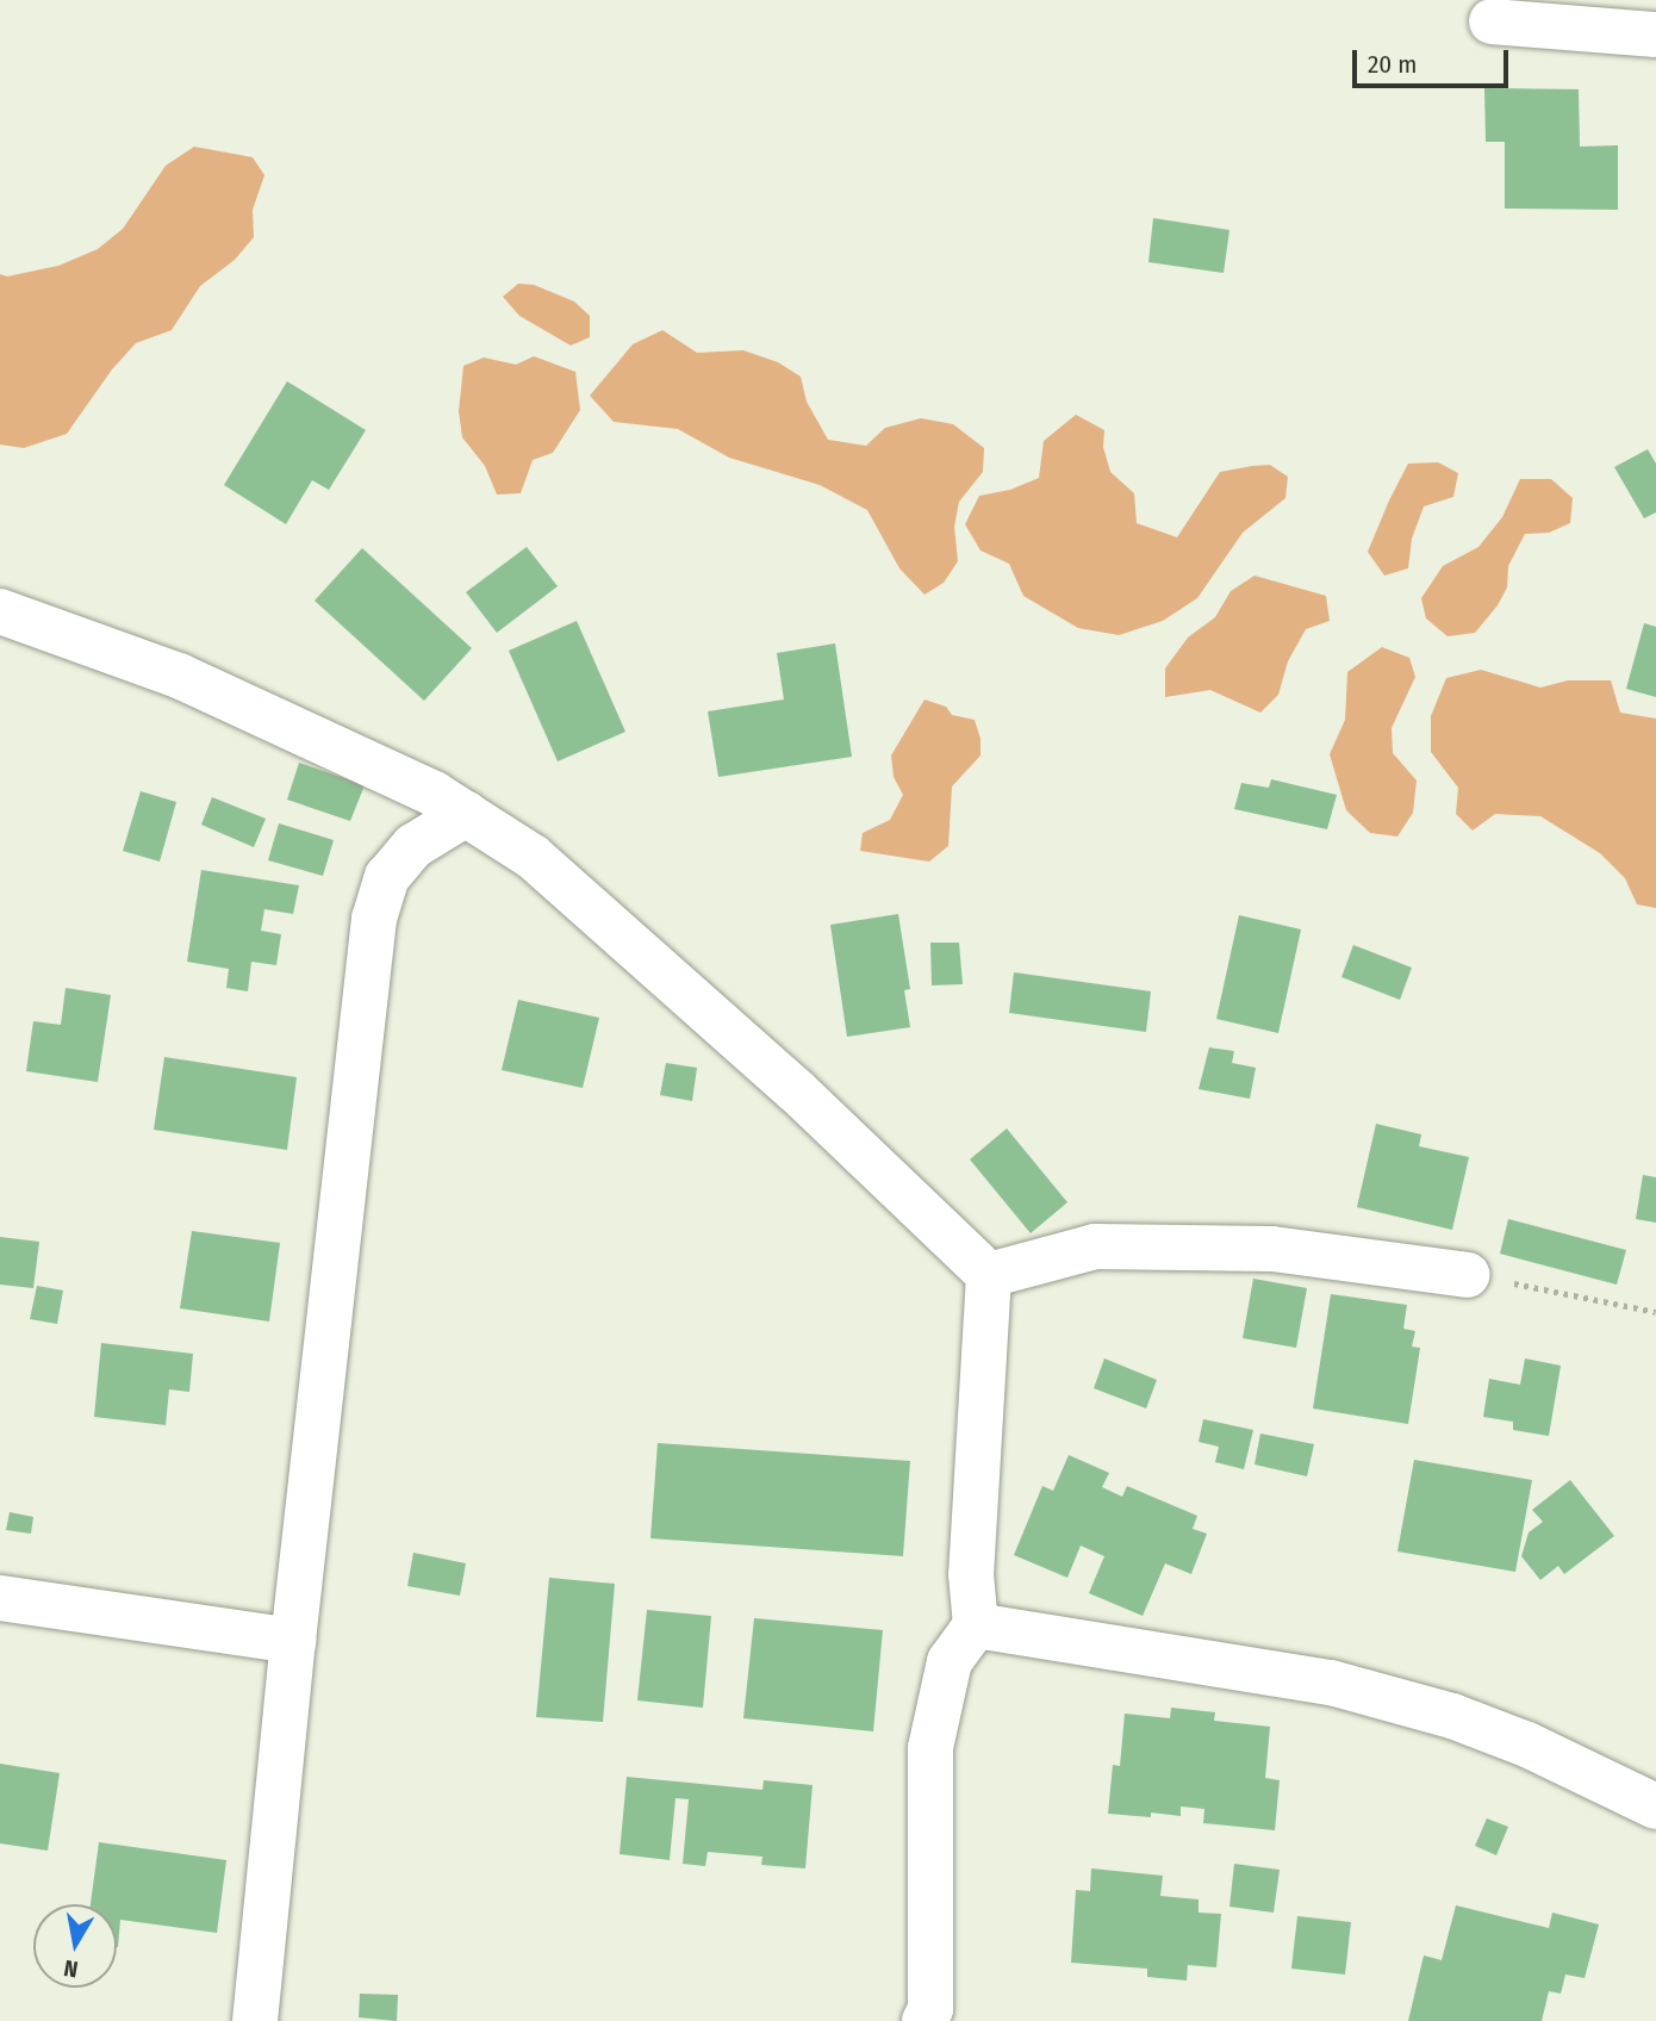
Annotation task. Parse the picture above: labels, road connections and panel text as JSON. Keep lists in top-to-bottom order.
{
  "scale_bar": "20 m",
  "north": "bottom"
}
